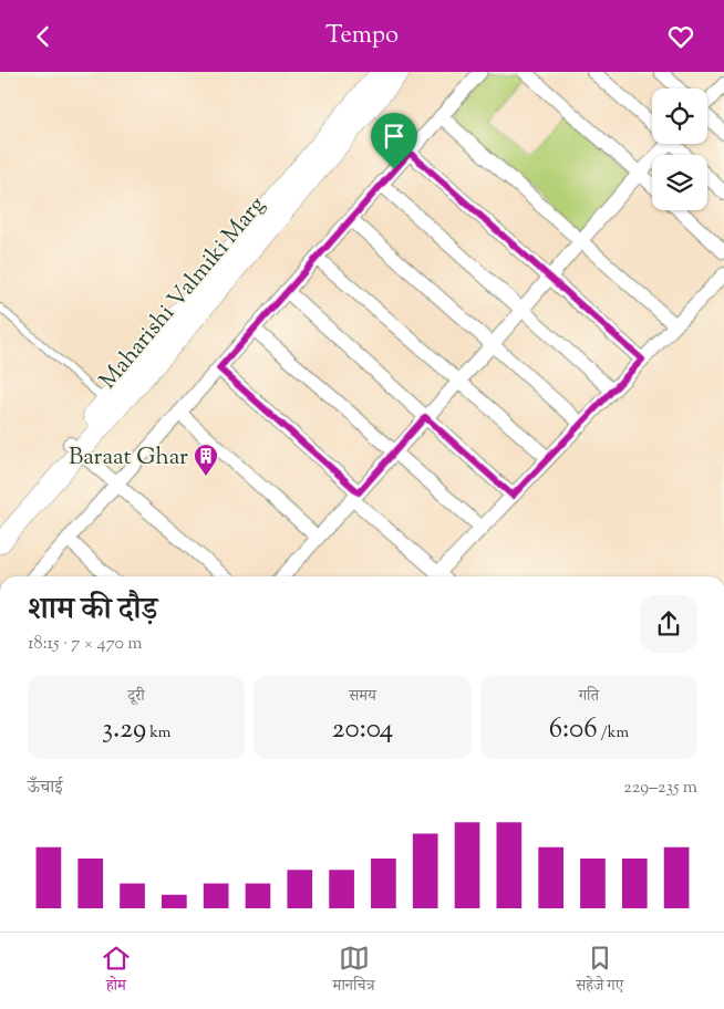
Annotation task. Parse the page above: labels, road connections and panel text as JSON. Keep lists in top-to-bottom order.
{
  "streets": {
    "street": ["Maharishi Valmiki Marg"]
  },
  "places": {
    "building": ["Baraat Ghar"]
  },
  "page": {
    "header": "Tempo",
    "heading": ["शाम की दौड़", "18:15 · 7 × 470 m"],
    "stats": [
      ["दूरी", "3.29 km"],
      ["समय", "20:04"],
      ["गति", "6:06 /km"]
    ],
    "chart": ["ऊँचाई", "229–235 m"],
    "tabs": ["होम", "मानचित्र", "सहेजे गए"]
  }
}
